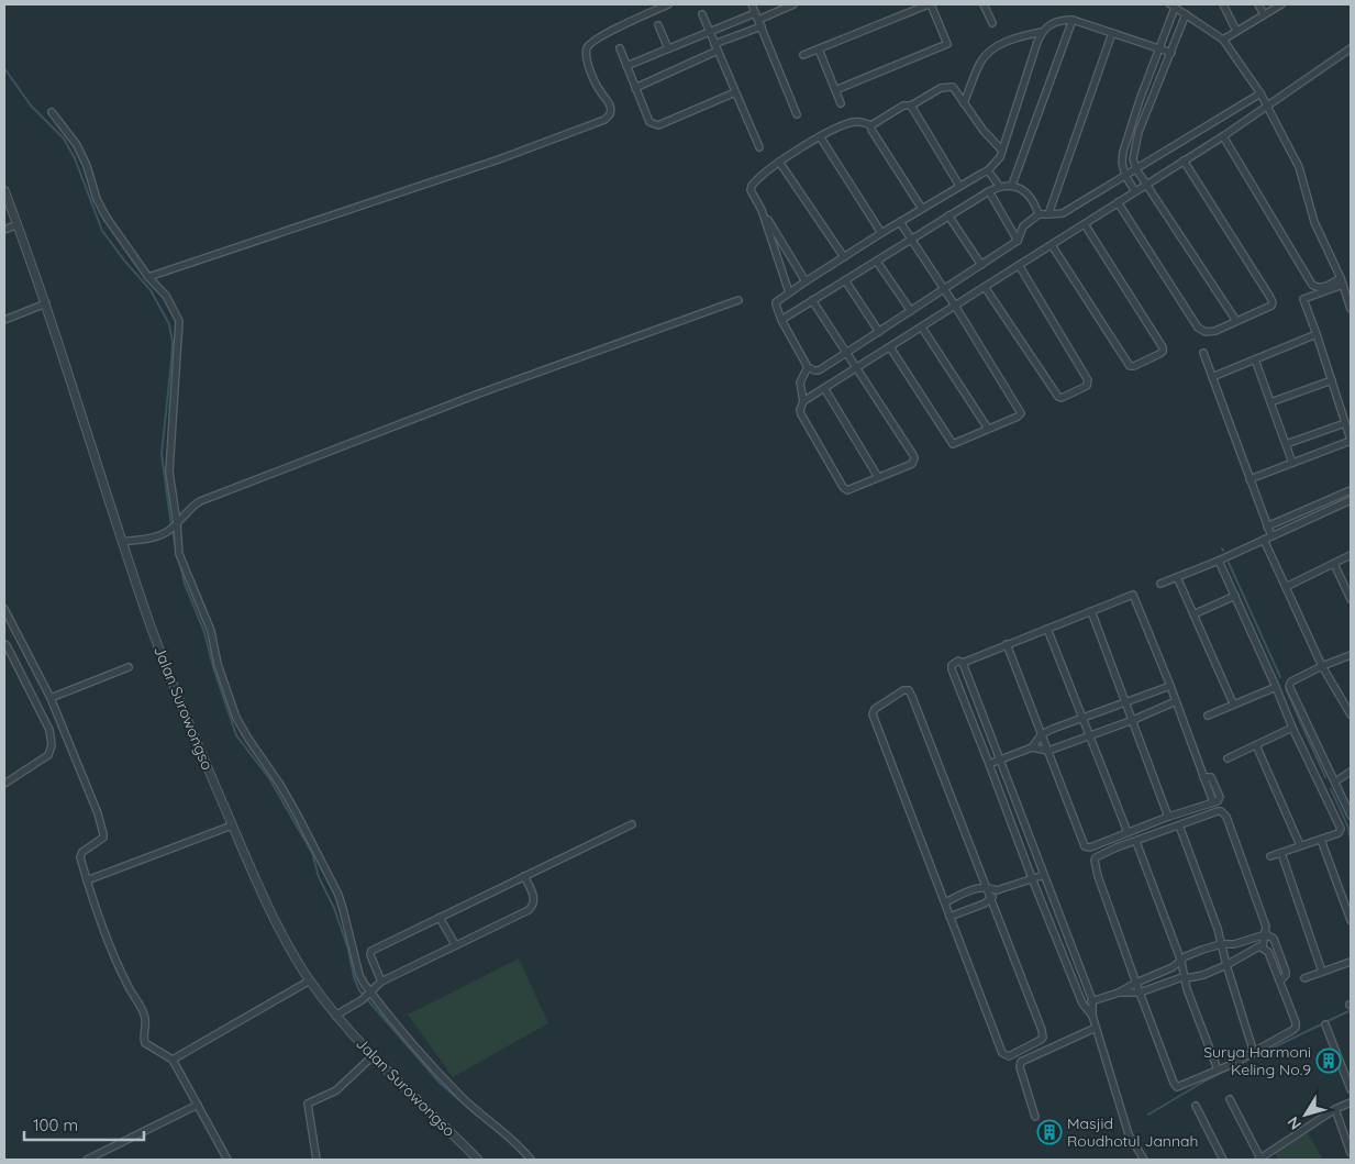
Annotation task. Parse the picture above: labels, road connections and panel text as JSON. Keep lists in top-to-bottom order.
{
  "streets": {
    "street": ["Jalan Surowongso"]
  },
  "places": {
    "building": ["Surya Harmoni Keling No.9", "Masjid Roudhotul Jannah"]
  },
  "scale_bar": "100 m",
  "north": "bottom left"
}
